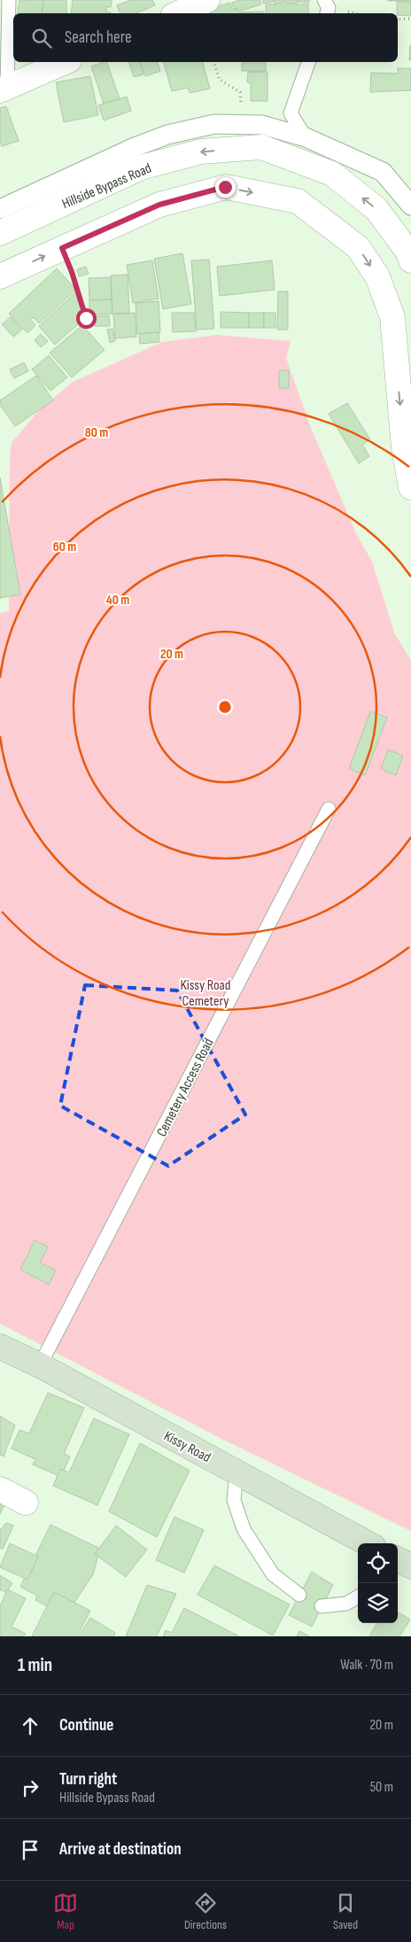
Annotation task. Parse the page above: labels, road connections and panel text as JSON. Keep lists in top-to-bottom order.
{
  "streets": {
    "main road": ["Kissy Road"],
    "street": ["Hillside Bypass Road"],
    "lane": ["Cemetery Access Road"]
  },
  "crossings": [
    ["Cemetery Access Road", "Kissy Road"]
  ],
  "parks": ["Kissy Road Cemetery"],
  "page": {
    "search": "Search here",
    "heading": ["1 min", "Walk · 70 m"],
    "list": [
      ["Continue", "20 m"],
      ["Turn right", "Hillside Bypass Road", "50 m"],
      "Arrive at destination"
    ],
    "nav": ["Map", "Directions", "Saved"]
  },
  "rings": [
    "80 m",
    "60 m",
    "40 m",
    "20 m"
  ]
}
